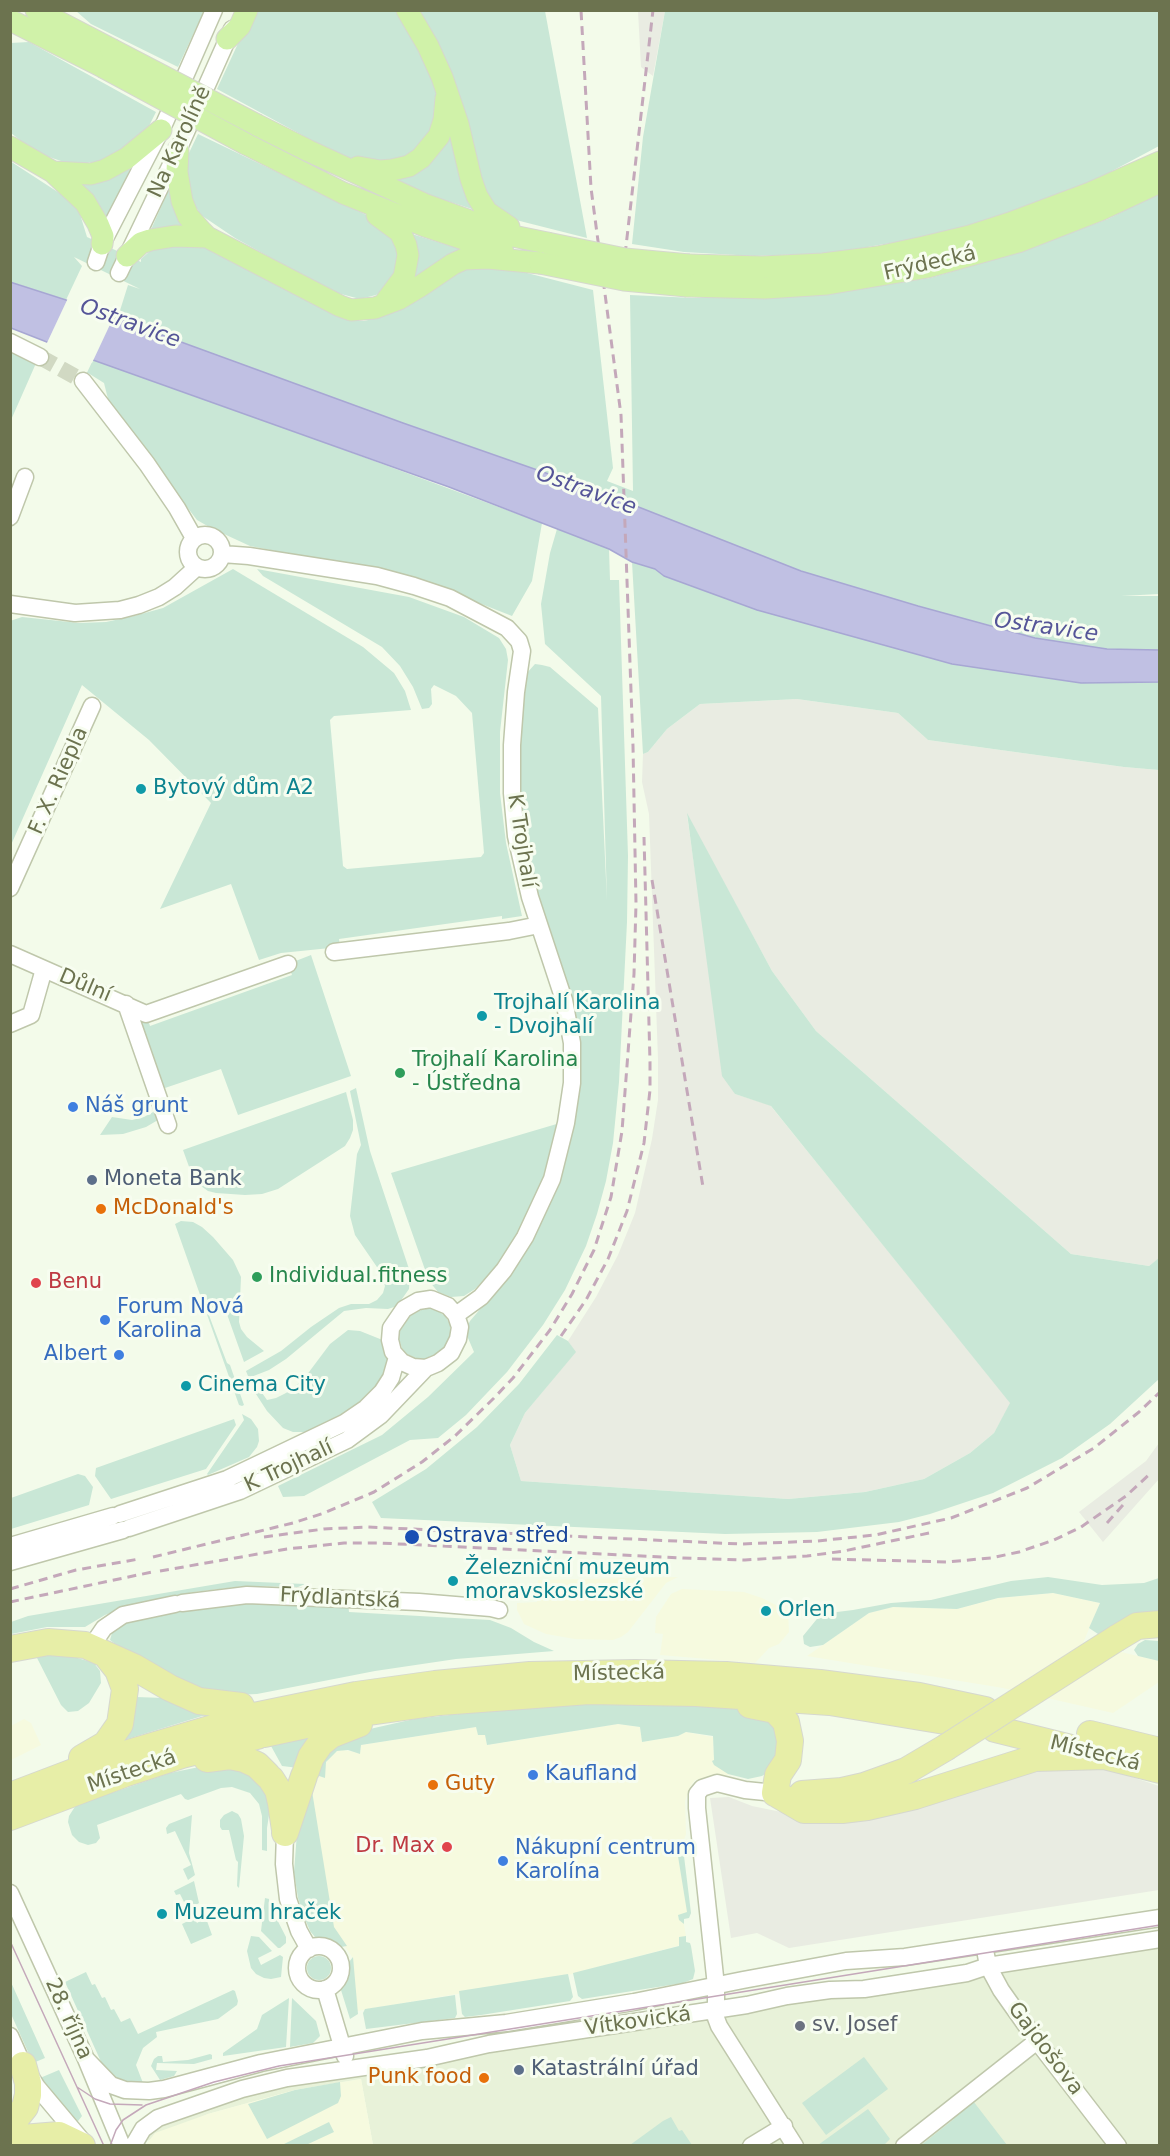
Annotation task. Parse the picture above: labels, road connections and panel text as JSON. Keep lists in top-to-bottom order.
{
  "streets": {
    "highway": ["Místecká"],
    "main road": ["Frýdecká"],
    "street": [
      "Na Karolíně",
      "F. X. Riepla",
      "K Trojhalí",
      "Důlní",
      "Frýdlantská",
      "28. října",
      "Vítkovická",
      "Gajdošova"
    ]
  },
  "crossings": [
    ["28. října", "Vítkovická"],
    ["Vítkovická", "Gajdošova"]
  ],
  "water": ["Ostravice"],
  "places": [
    "Bytový dům A2",
    "Trojhalí Karolina - Dvojhalí",
    "Trojhalí Karolina - Ústředna",
    "Náš grunt",
    "Moneta Bank",
    "McDonald's",
    "Individual.fitness",
    "Benu",
    "Forum Nová Karolina",
    "Albert",
    "Cinema City",
    "Ostrava střed",
    "Železniční muzeum moravskoslezské",
    "Orlen",
    "Kaufland",
    "Guty",
    "Dr. Max",
    "Nákupní centrum Karolína",
    "Muzeum hraček",
    "sv. Josef",
    "Katastrální úřad",
    "Punk food"
  ]
}
